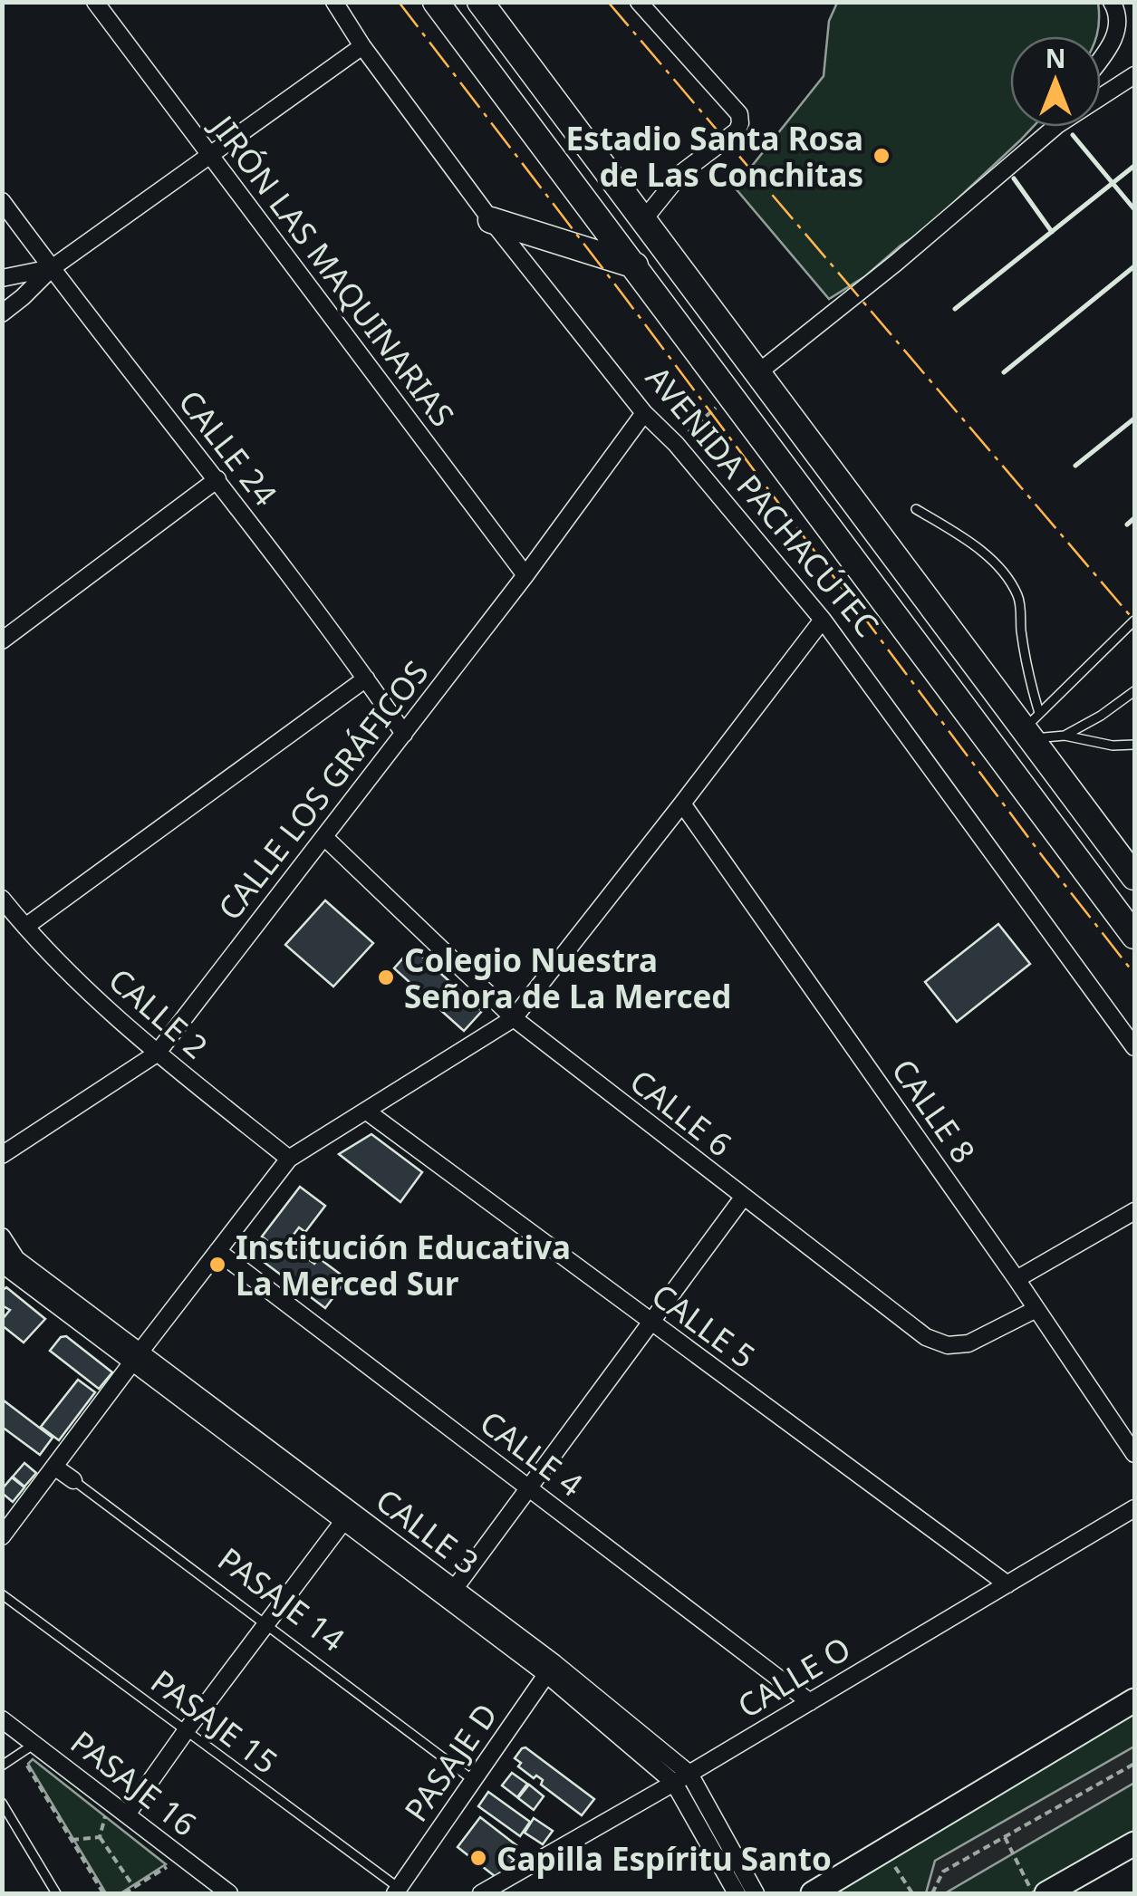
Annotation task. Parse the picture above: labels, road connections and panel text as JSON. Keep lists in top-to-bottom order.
{
  "streets": {
    "main road": ["AVENIDA PACHACÚTEC"],
    "street": [
      "JIRÓN LAS MAQUINARIAS",
      "CALLE 24",
      "CALLE LOS GRÁFICOS",
      "CALLE 2",
      "CALLE 8",
      "CALLE 6",
      "CALLE 5",
      "CALLE 4",
      "CALLE 3",
      "PASAJE 14",
      "CALLE O",
      "PASAJE D",
      "PASAJE 16"
    ],
    "lane": ["PASAJE 15"]
  },
  "crossings": [
    ["JIRÓN LAS MAQUINARIAS", "CALLE LOS GRÁFICOS"],
    ["CALLE 24", "CALLE LOS GRÁFICOS"],
    ["AVENIDA PACHACÚTEC", "CALLE LOS GRÁFICOS"],
    ["CALLE LOS GRÁFICOS", "CALLE 2"],
    ["CALLE LOS GRÁFICOS", "CALLE 6"],
    ["CALLE 8", "CALLE 6"],
    ["CALLE 5", "CALLE O"],
    ["CALLE 4", "CALLE O"],
    ["CALLE 3", "CALLE O"],
    ["CALLE 3", "PASAJE D"],
    ["PASAJE 14", "PASAJE D"],
    ["PASAJE 15", "PASAJE D"]
  ],
  "places": [
    "Estadio Santa Rosa de Las Conchitas",
    "Colegio Nuestra Señora de La Merced",
    "Institución Educativa La Merced Sur",
    "Capilla Espíritu Santo"
  ],
  "north": "top"
}
